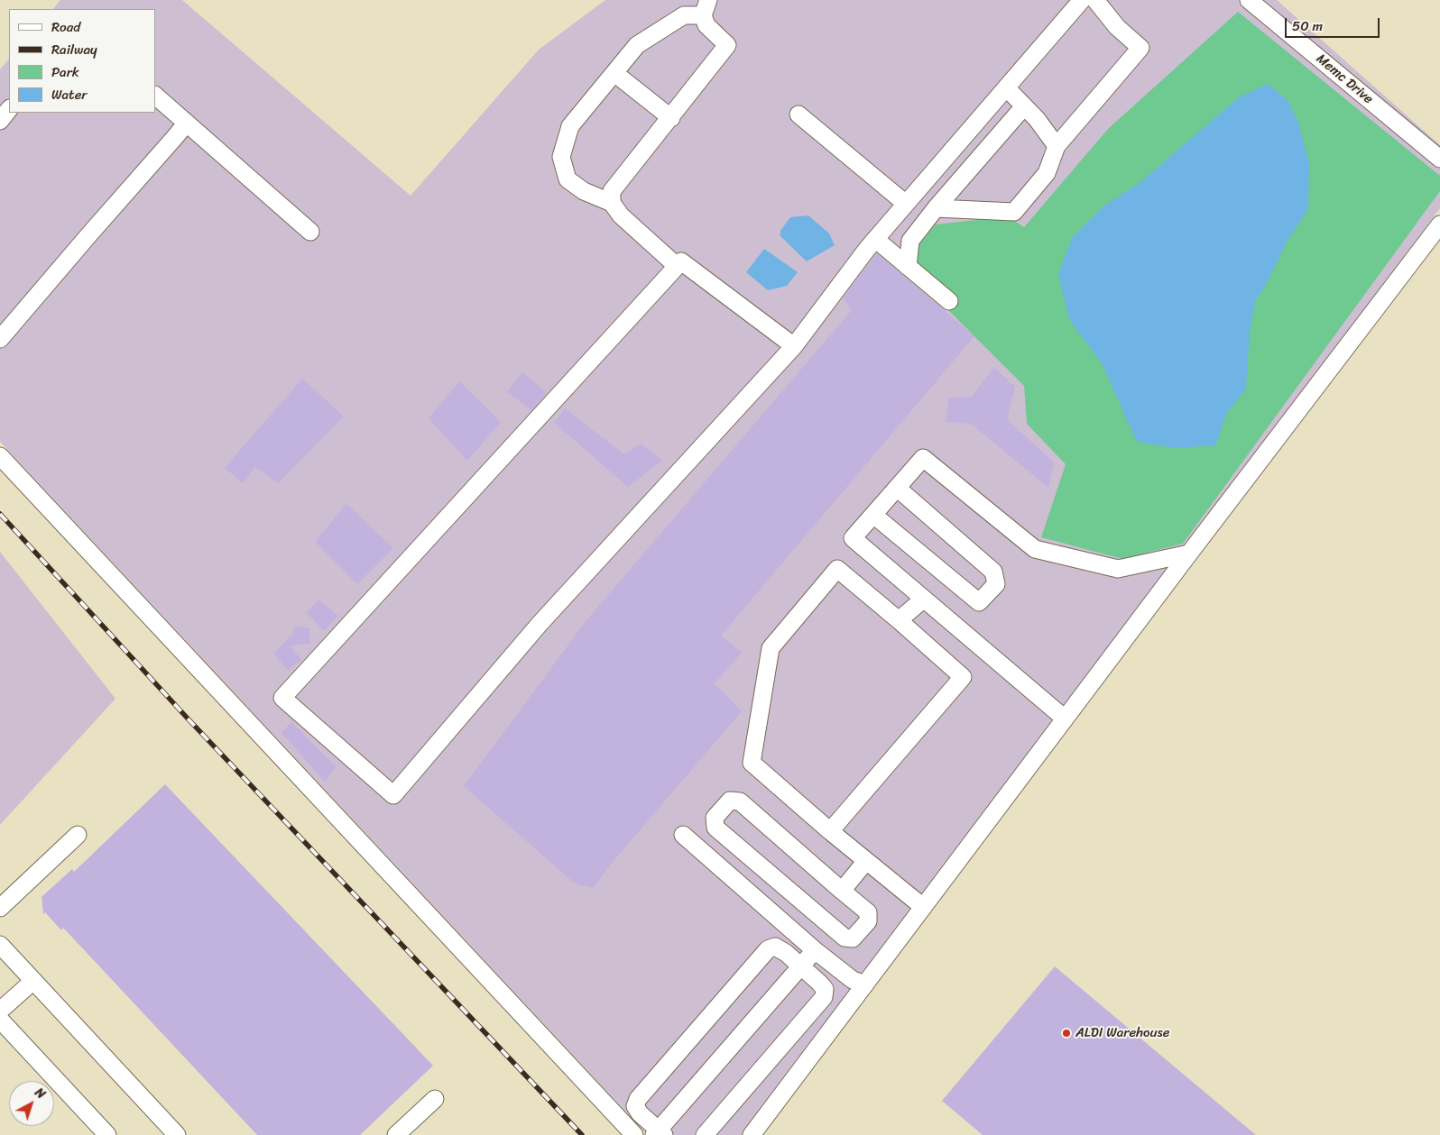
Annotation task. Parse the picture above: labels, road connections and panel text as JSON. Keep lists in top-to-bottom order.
{
  "streets": {
    "street": ["Memc Drive"]
  },
  "places": ["ALDI Warehouse"],
  "legend": [
    "Road",
    "Railway",
    "Park",
    "Water"
  ],
  "scale_bar": "50 m",
  "north": "top right"
}
